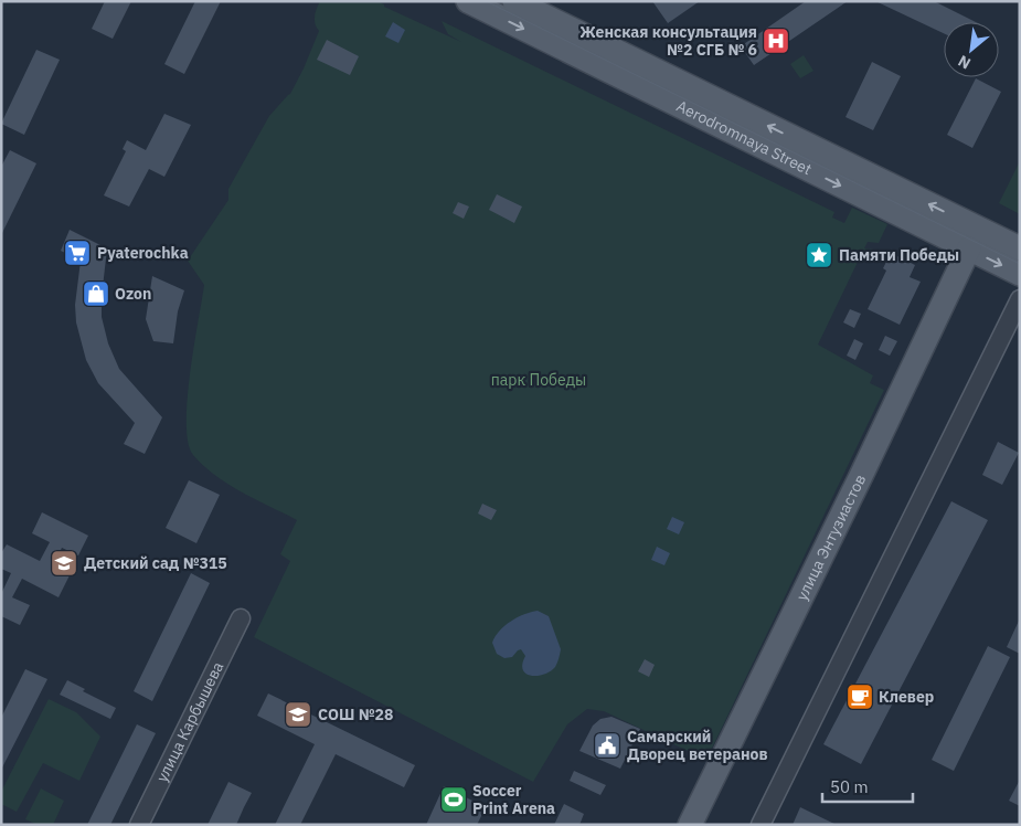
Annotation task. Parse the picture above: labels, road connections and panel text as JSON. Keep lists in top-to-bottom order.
{
  "streets": {
    "main road": ["Aerodromnaya Street", "улица Энтузиастов"],
    "street": ["улица Карбышева"]
  },
  "crossings": [
    ["Aerodromnaya Street", "улица Энтузиастов"]
  ],
  "parks": ["парк Победы"],
  "places": {
    "hospital": ["Женская консультация №2 СГБ № 6"],
    "supermarket": ["Pyaterochka"],
    "place": ["Памяти Победы"],
    "shop": ["Ozon"],
    "school or university": ["Детский сад №315", "СОШ №28"],
    "cafe": ["Клевер"],
    "public building": ["Самарский Дворец ветеранов"],
    "sports": ["Soccer Print Arena"]
  },
  "scale_bar": "50 m",
  "north": "bottom left"
}
